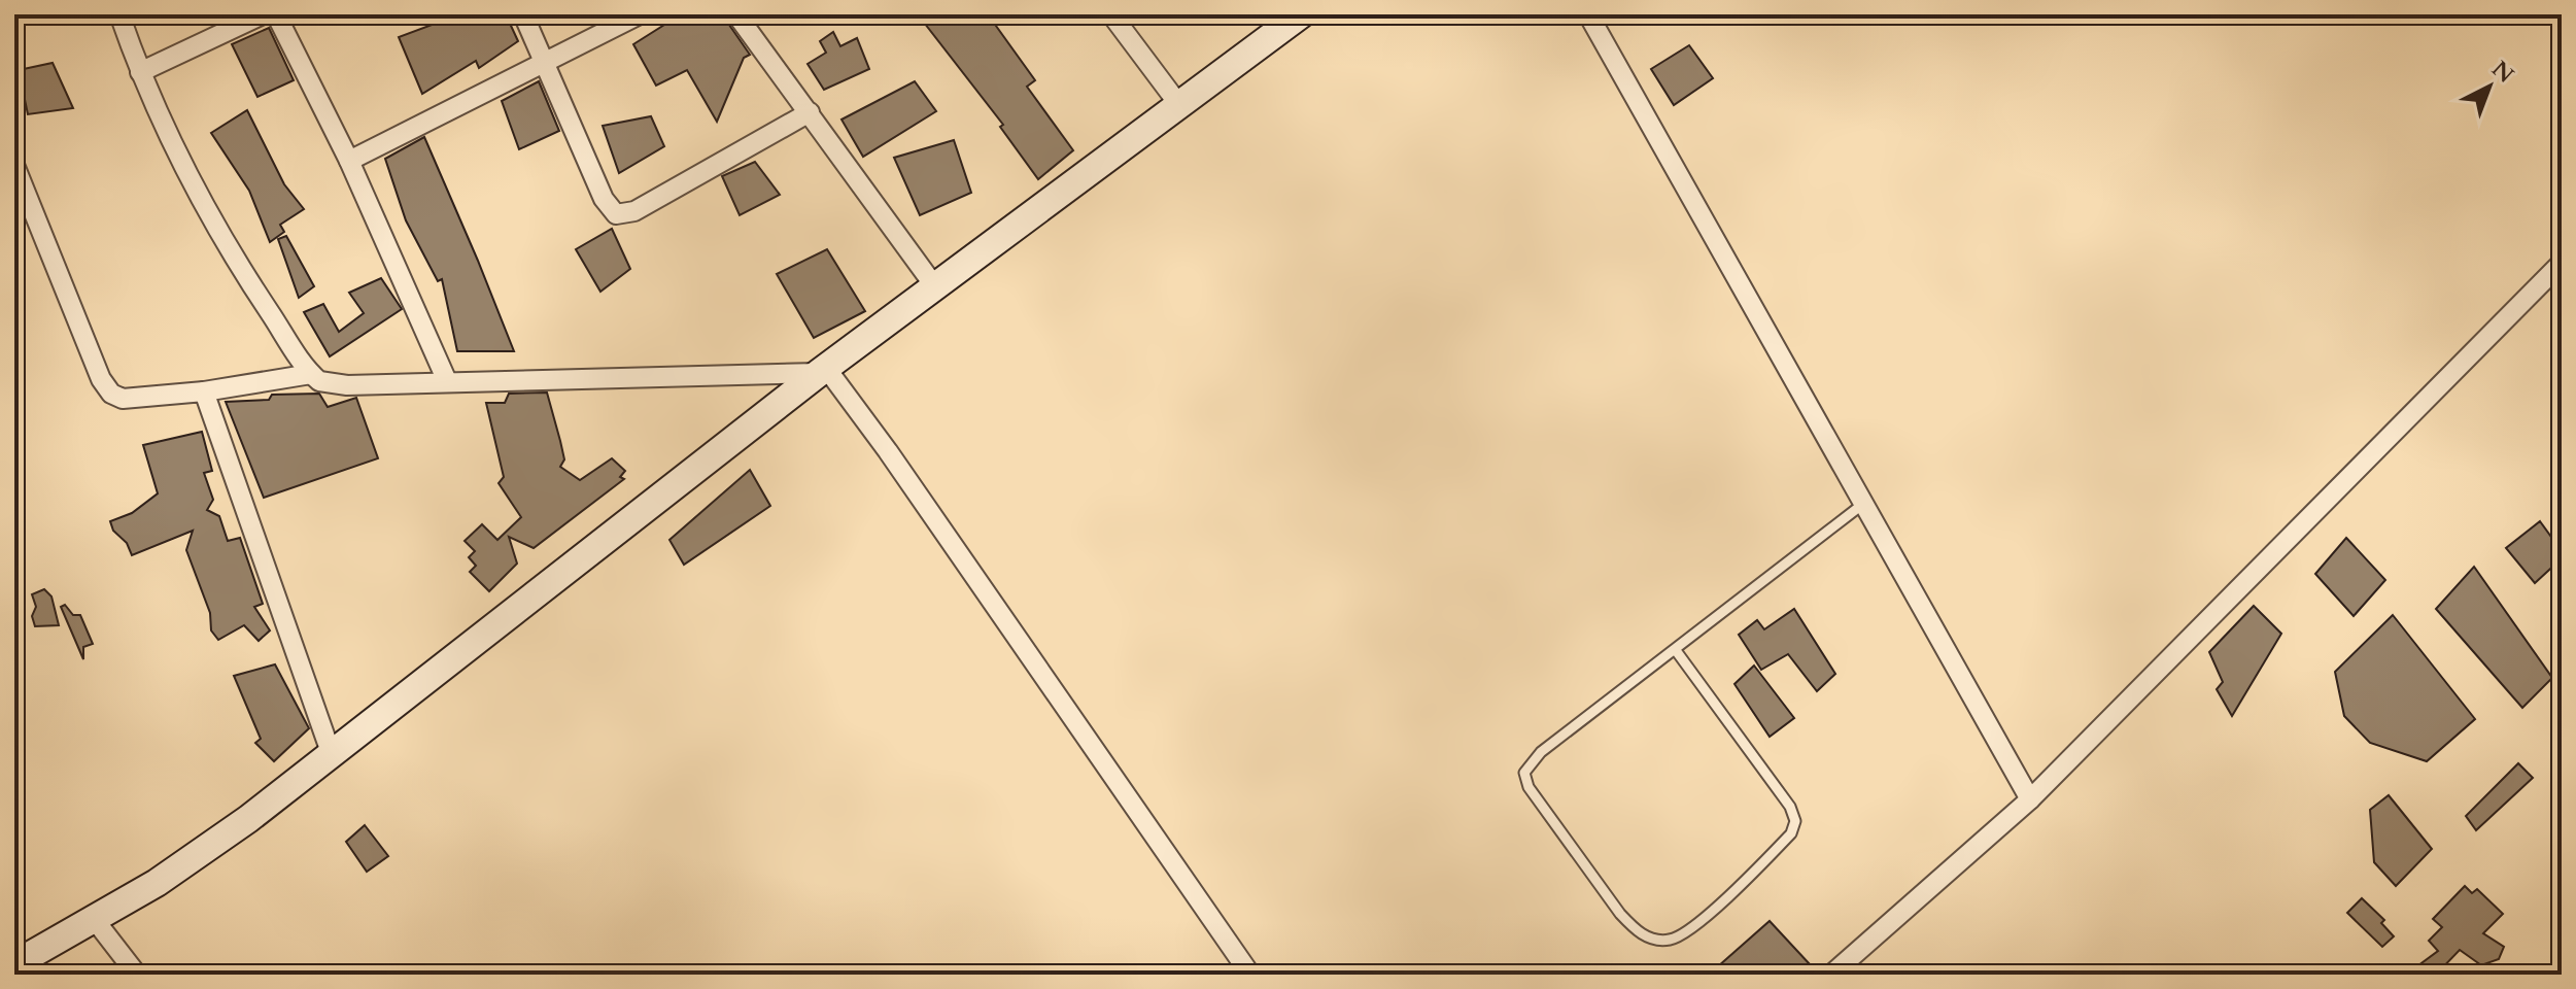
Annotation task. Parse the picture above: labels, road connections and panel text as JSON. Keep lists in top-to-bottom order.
{
  "north": "top right"
}
